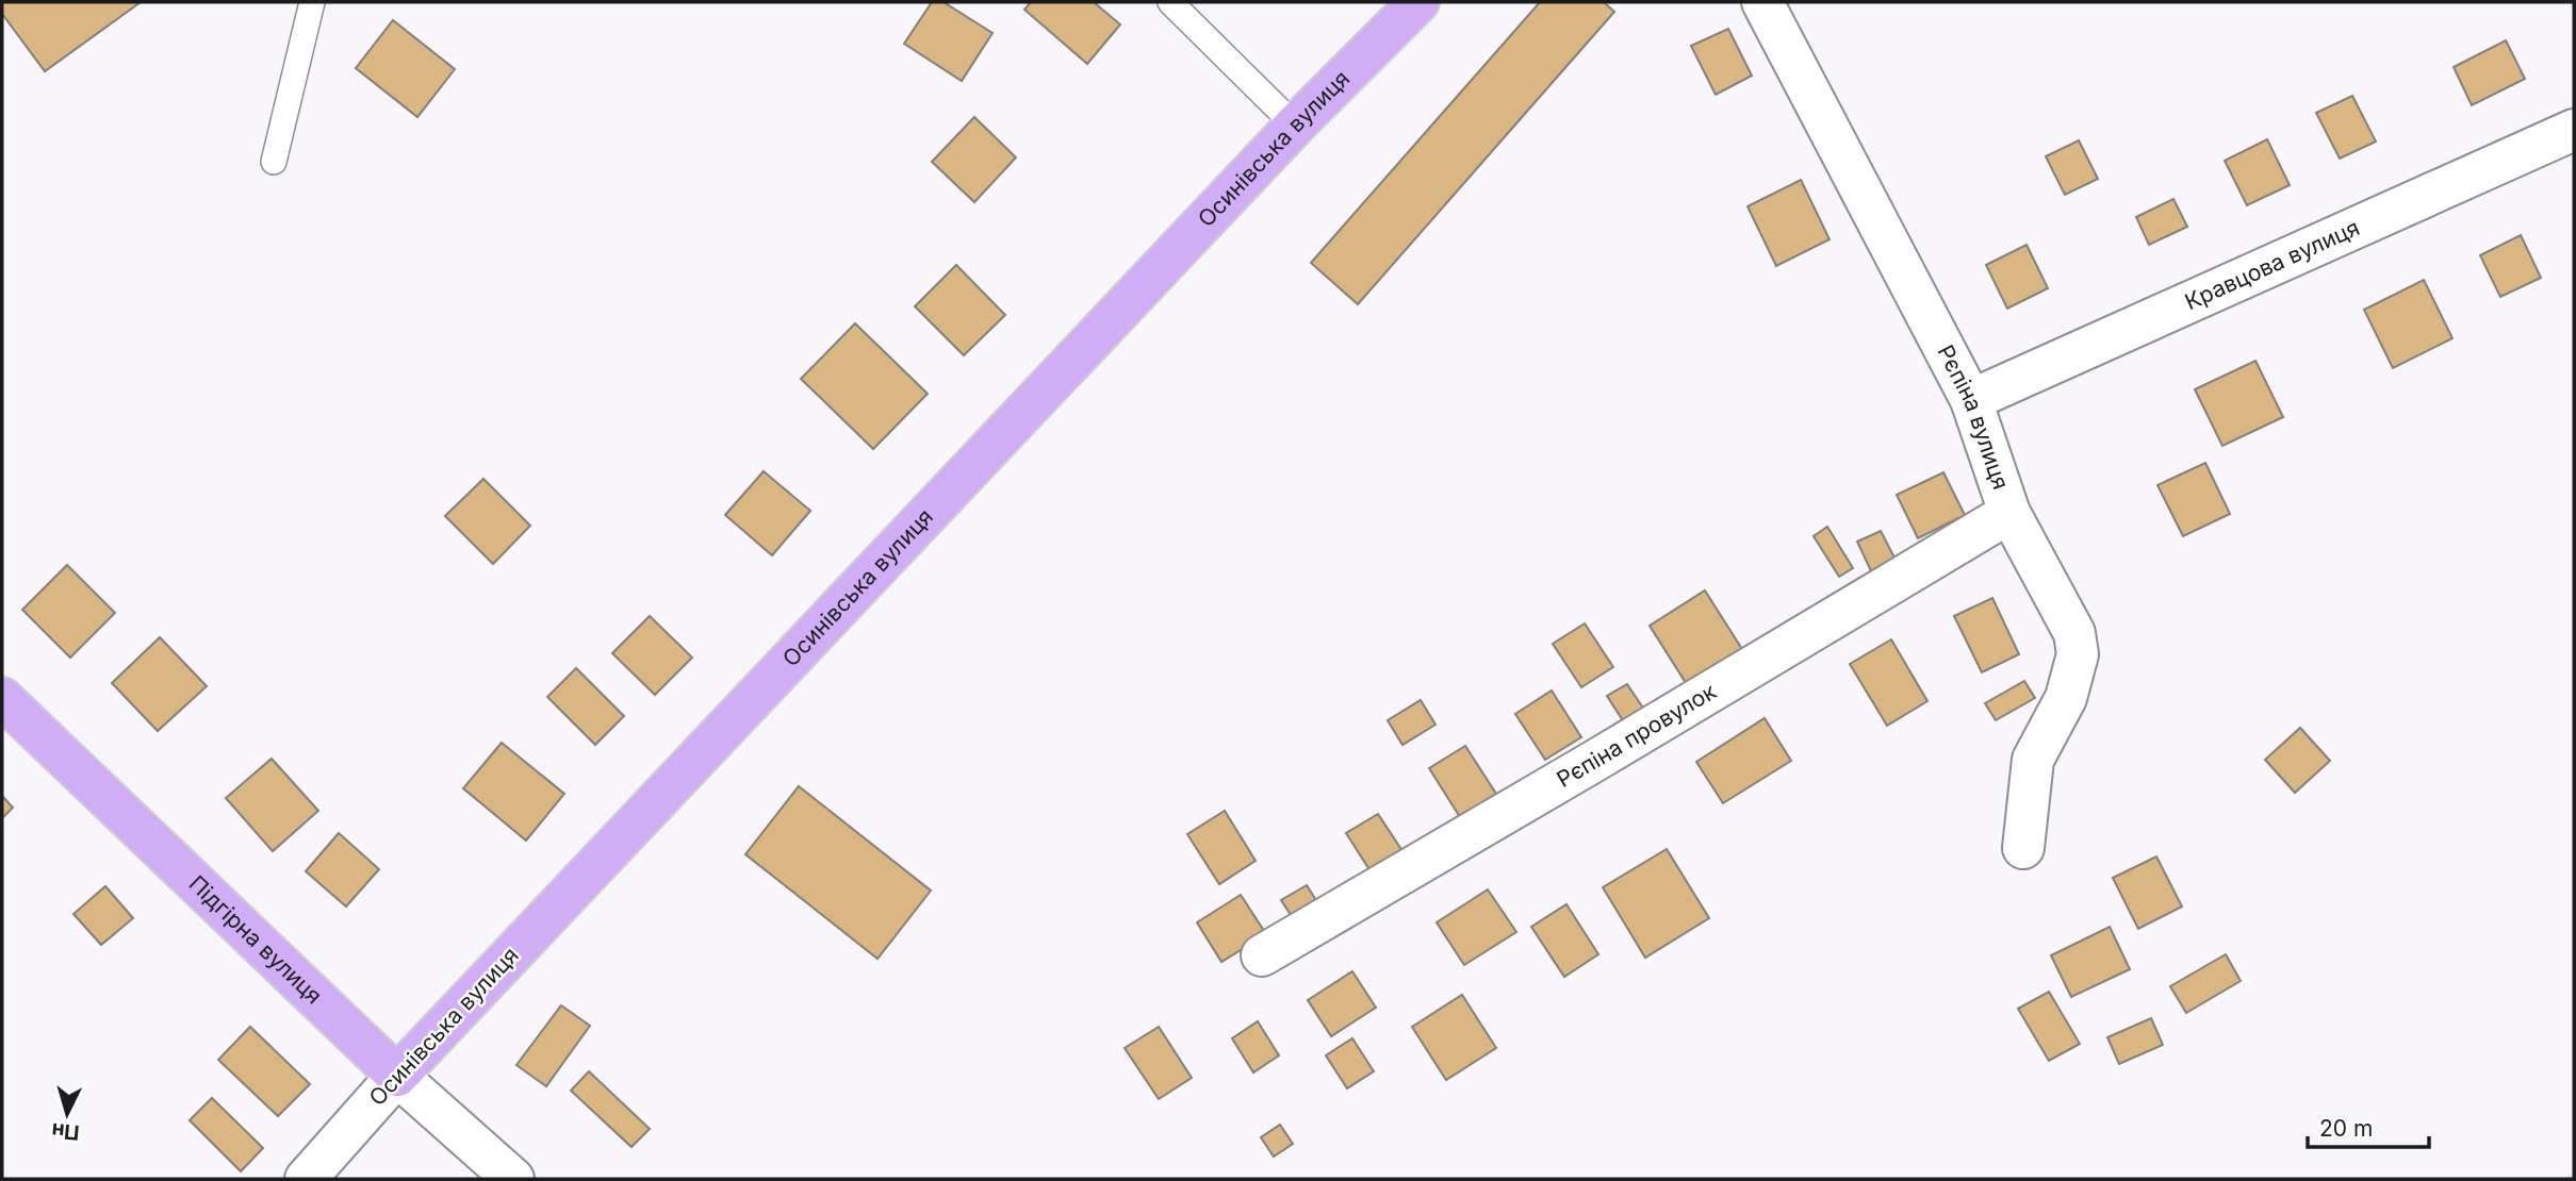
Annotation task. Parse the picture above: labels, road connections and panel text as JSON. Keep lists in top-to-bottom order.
{
  "streets": {
    "main road": ["Осинівська вулиця", "Підгірна вулиця"],
    "street": ["Кравцова вулиця", "Рєпіна вулиця", "Рєпіна провулок"]
  },
  "crossings": [
    ["Осинівська вулиця", "Підгірна вулиця"],
    ["Кравцова вулиця", "Рєпіна вулиця"],
    ["Рєпіна вулиця", "Рєпіна провулок"]
  ],
  "scale_bar": "20 m",
  "north": "bottom"
}
